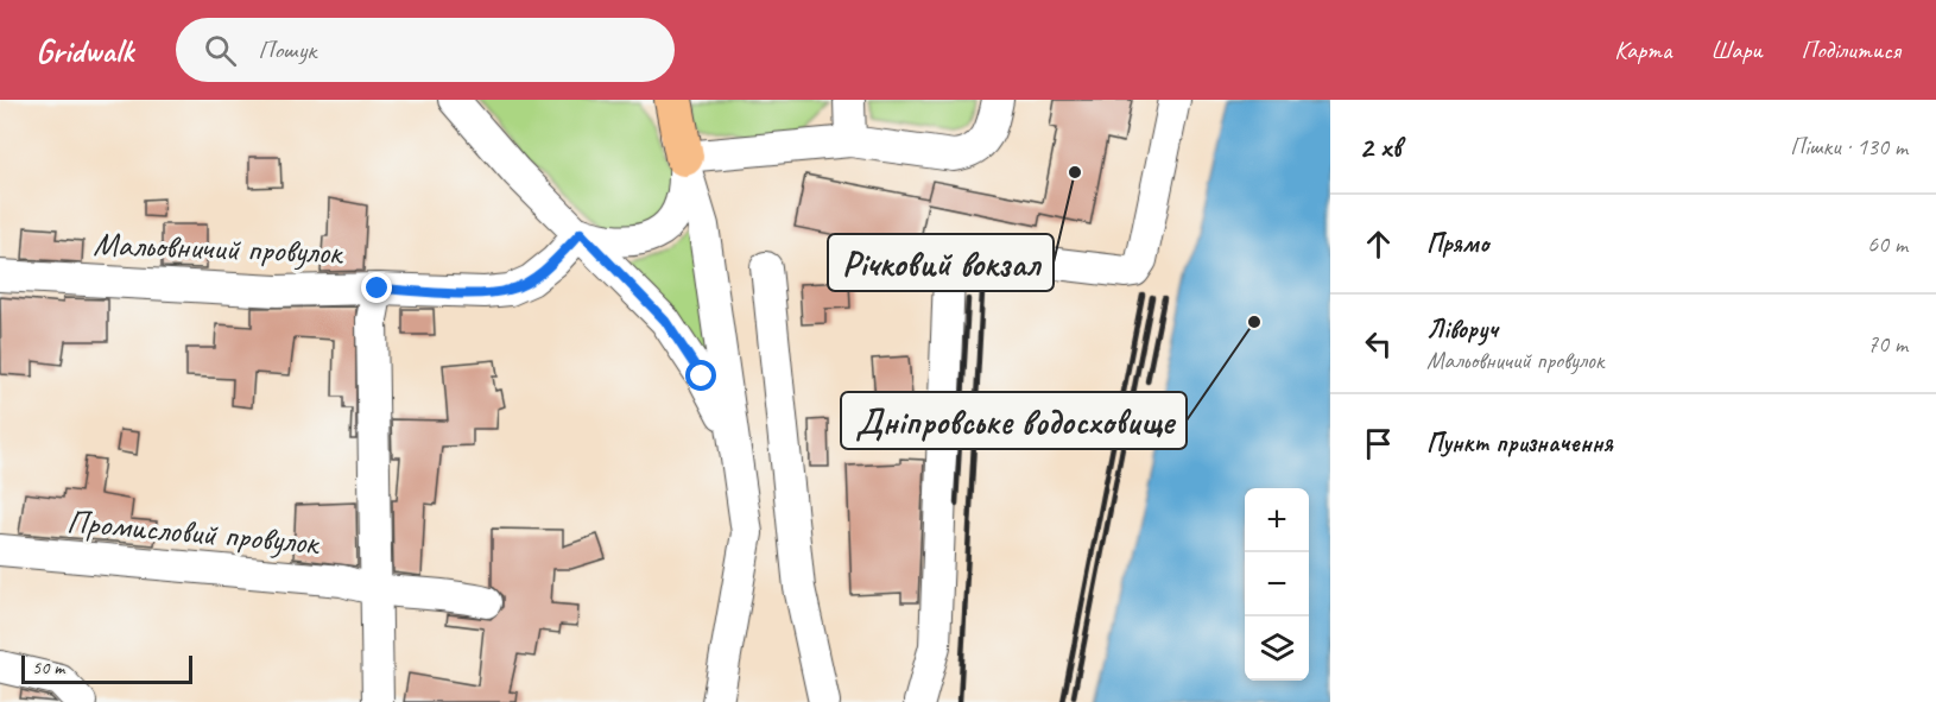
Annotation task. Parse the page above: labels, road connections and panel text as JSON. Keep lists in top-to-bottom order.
{
  "streets": {
    "street": ["Мальовничий провулок", "Промисловий провулок"]
  },
  "places": ["Річковий вокзал", "Дніпровське водосховище"],
  "scale_bar": "50 m",
  "page": {
    "header": "Gridwalk",
    "search": "Пошук",
    "nav": ["Карта", "Шари", "Поділитися"],
    "heading": ["2 хв", "Пішки · 130 m"],
    "list": [
      ["Прямо", "60 m"],
      ["Ліворуч", "Мальовничий провулок", "70 m"],
      "Пункт призначення"
    ],
    "map_buttons": ["+", "−"],
    "scale": "50 m"
  }
}
